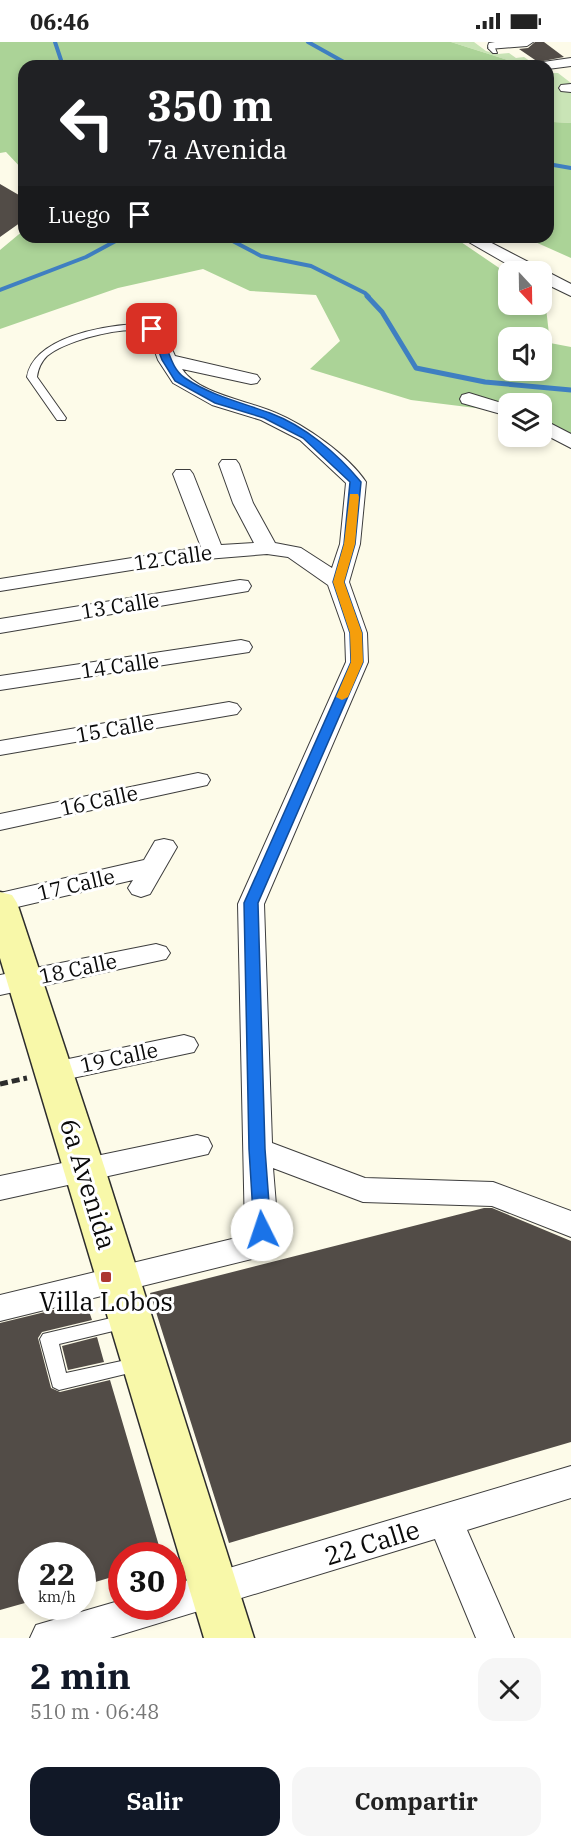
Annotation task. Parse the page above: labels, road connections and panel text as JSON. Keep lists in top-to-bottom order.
{
  "streets": {
    "main road": ["6a Avenida"],
    "street": [
      "12 Calle",
      "13 Calle",
      "14 Calle",
      "15 Calle",
      "16 Calle",
      "17 Calle",
      "18 Calle",
      "19 Calle",
      "22 Calle"
    ]
  },
  "crossings": [
    ["17 Calle", "6a Avenida"],
    ["18 Calle", "6a Avenida"],
    ["19 Calle", "6a Avenida"],
    ["6a Avenida", "22 Calle"]
  ],
  "places": {
    "transit": ["Villa Lobos"]
  },
  "north": "bottom",
  "page": {
    "status": "06:46",
    "turn": ["350 m", "7a Avenida"],
    "then": "Luego",
    "speed": "22 km/h",
    "limit": "30",
    "heading": ["2 min", "510 m · 06:48"],
    "buttons": ["Salir", "Compartir"]
  }
}
